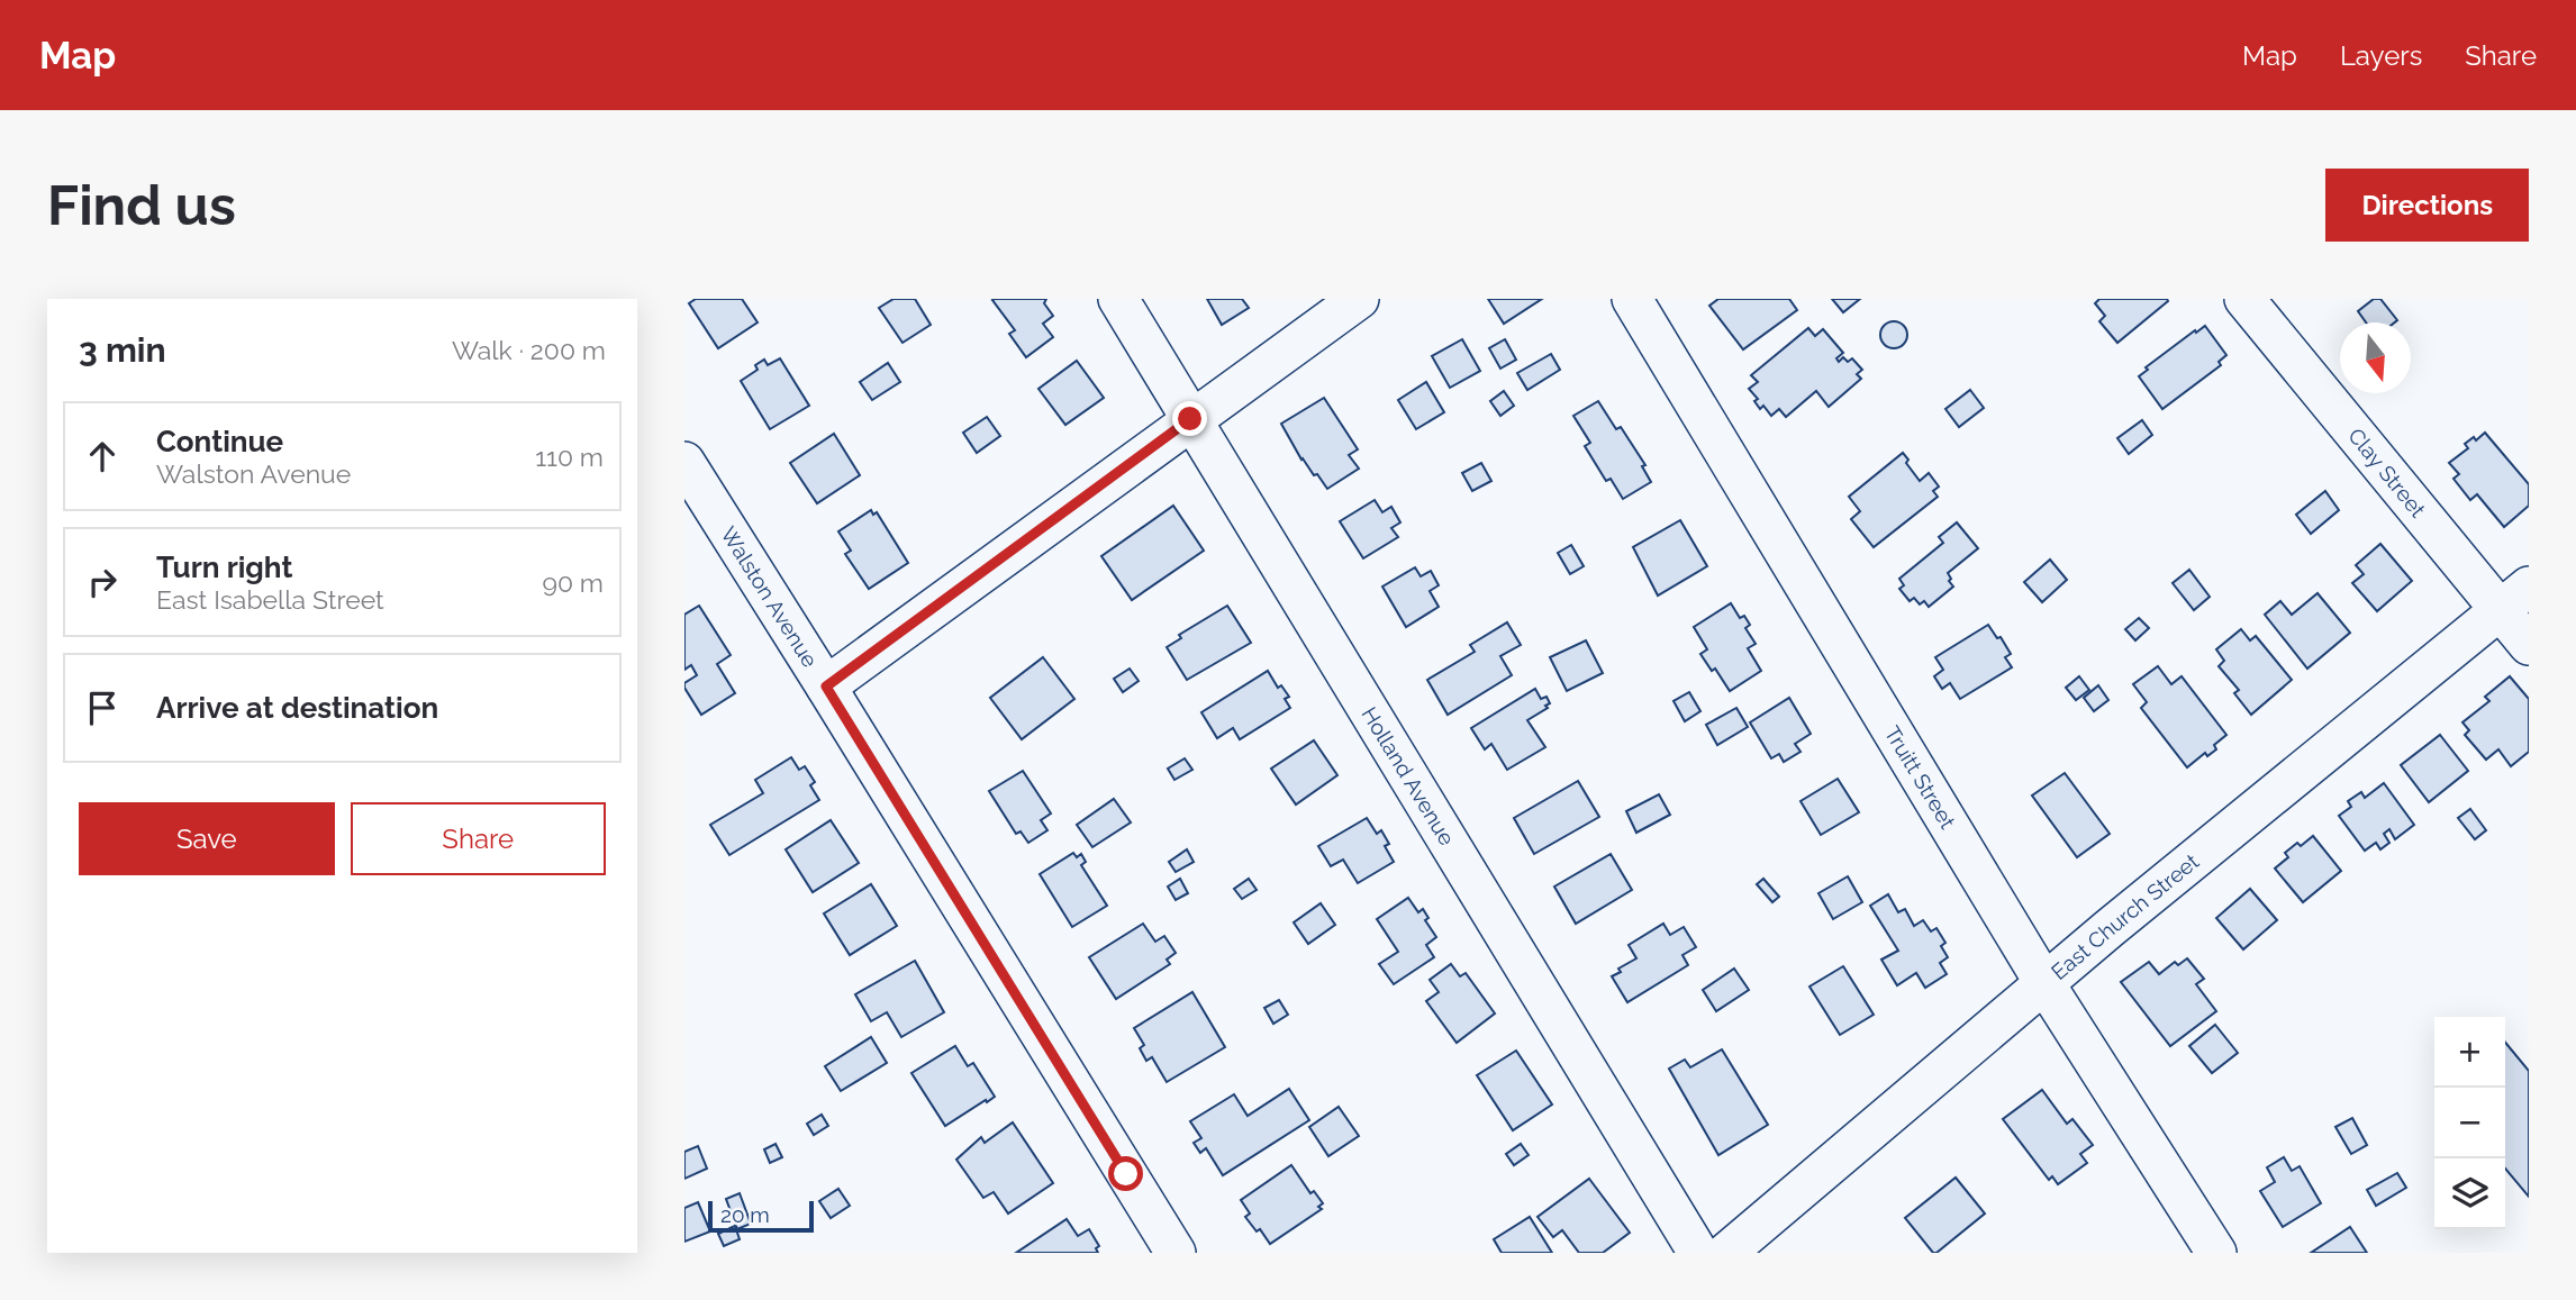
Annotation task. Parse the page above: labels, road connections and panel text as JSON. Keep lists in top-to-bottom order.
{
  "streets": {
    "street": [
      "Clay Street",
      "Walston Avenue",
      "Holland Avenue",
      "Truitt Street",
      "East Church Street"
    ]
  },
  "crossings": [
    ["Clay Street", "East Church Street"],
    ["Truitt Street", "East Church Street"]
  ],
  "scale_bar": "20 m",
  "north": "bottom",
  "page": {
    "header": "Map",
    "nav": ["Map", "Layers", "Share"],
    "buttons": [
      "Directions",
      ["Save", "Share"]
    ],
    "title": "Find us",
    "heading": ["3 min", "Walk · 200 m"],
    "list": [
      ["Continue", "Walston Avenue", "110 m"],
      ["Turn right", "East Isabella Street", "90 m"],
      "Arrive at destination"
    ],
    "map_buttons": ["+", "−"],
    "scale": "20 m"
  }
}
